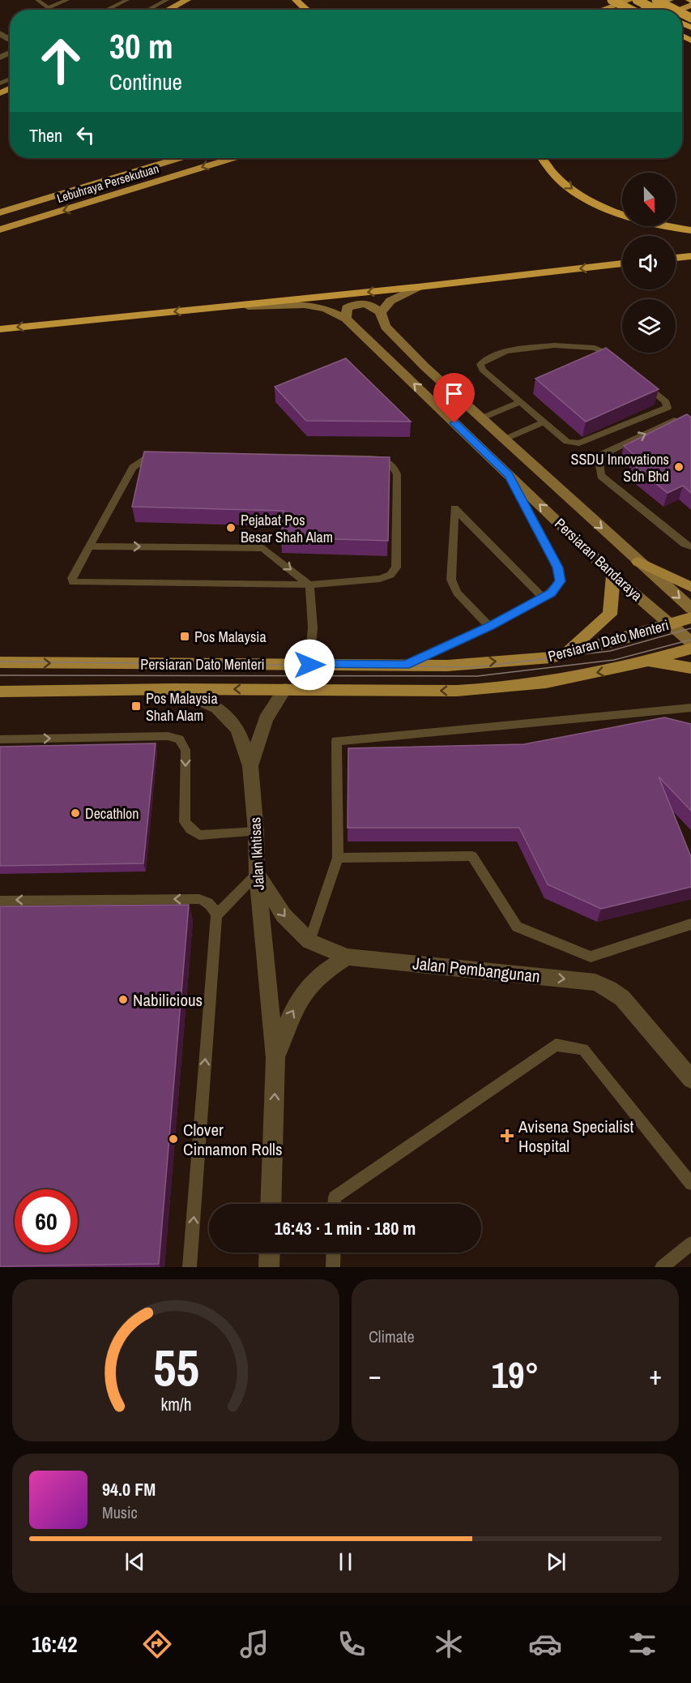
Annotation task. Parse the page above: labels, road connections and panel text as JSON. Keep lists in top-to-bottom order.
{
  "streets": {
    "highway": ["Lebuhraya Persekutuan"],
    "main road": ["Persiaran Bandaraya", "Persiaran Dato Menteri"],
    "street": ["Jalan Ikhtisas", "Jalan Pembangunan"]
  },
  "crossings": [
    ["Persiaran Bandaraya", "Persiaran Dato Menteri"],
    ["Persiaran Dato Menteri", "Jalan Ikhtisas"],
    ["Jalan Ikhtisas", "Jalan Pembangunan"]
  ],
  "one_way": ["Jalan Pembangunan"],
  "places": {
    "other": [
      "SSDU Innovations Sdn Bhd",
      "Pejabat Pos Besar Shah Alam",
      "Decathlon",
      "Nabilicious",
      "Clover Cinnamon Rolls"
    ],
    "transit": ["Pos Malaysia", "Pos Malaysia Shah Alam"],
    "health": ["Avisena Specialist Hospital"]
  },
  "north": "bottom",
  "page": {
    "turn": ["30 m", "Continue"],
    "then": "Then",
    "limit": "60",
    "trip": "16:43 · 1 min · 180 m",
    "tile": "Climate",
    "heat": ["−", "19°", "+"],
    "song": ["94.0 FM", "Music"],
    "tabs": "16:42",
    "gauge": ["55", "km/h"]
  }
}
